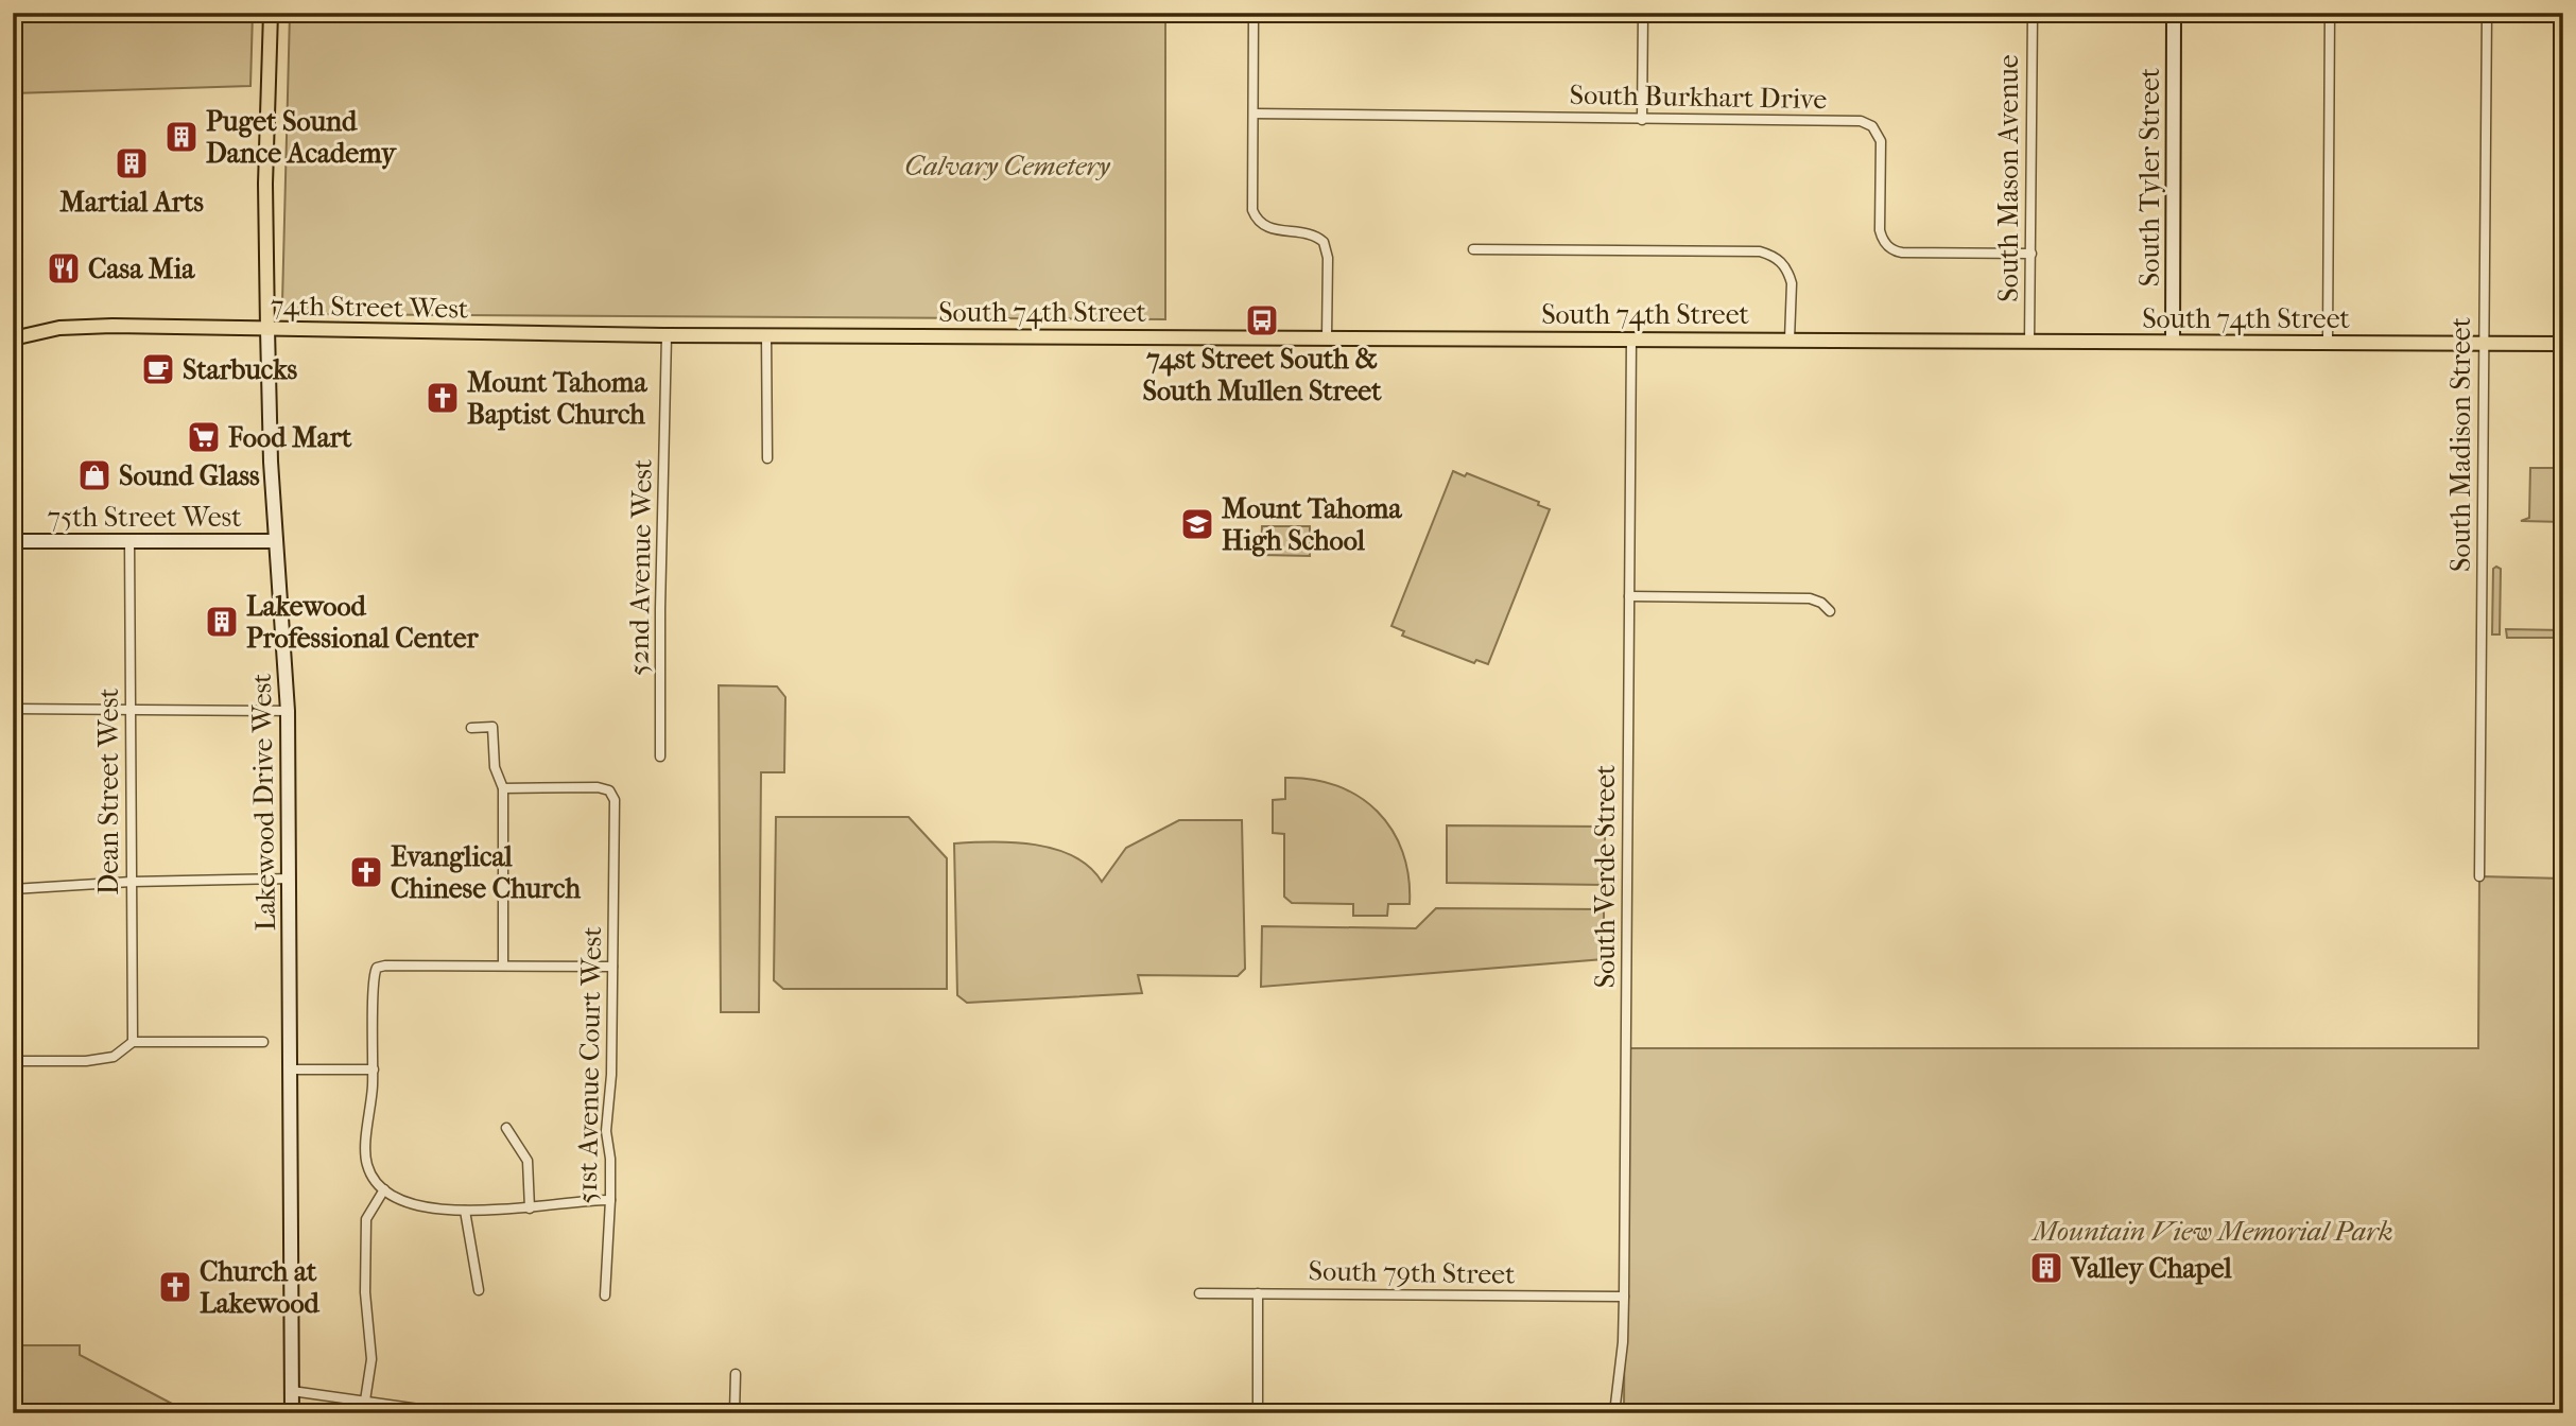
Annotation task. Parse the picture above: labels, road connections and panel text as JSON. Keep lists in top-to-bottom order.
{
  "streets": {
    "main road": [
      "South Tyler Street",
      "74th Street West",
      "South 74th Street",
      "75th Street West",
      "Lakewood Drive West"
    ],
    "street": [
      "South Burkhart Drive",
      "South Mason Avenue",
      "South Madison Street",
      "52nd Avenue West",
      "Dean Street West",
      "South Verde Street",
      "51st Avenue Court West",
      "South 79th Street"
    ]
  },
  "crossings": [
    ["South Burkhart Drive", "South Mason Avenue"],
    ["South Tyler Street", "South 74th Street"],
    ["South Mason Avenue", "South 74th Street"],
    ["74th Street West", "South 74th Street"],
    ["74th Street West", "52nd Avenue West"],
    ["74th Street West", "Lakewood Drive West"],
    ["South 74th Street", "South Madison Street"],
    ["South 74th Street", "South Verde Street"],
    ["75th Street West", "Dean Street West"],
    ["75th Street West", "Lakewood Drive West"],
    ["South Verde Street", "South 79th Street"]
  ],
  "parks": ["Calvary Cemetery", "Mountain View Memorial Park"],
  "places": {
    "building": [
      "Puget Sound Dance Academy",
      "Martial Arts",
      "Lakewood Professional Center",
      "Valley Chapel"
    ],
    "restaurant": ["Casa Mia"],
    "bus stop": ["74st Street South & South Mullen Street"],
    "cafe": ["Starbucks"],
    "church": ["Mount Tahoma Baptist Church", "Evanglical Chinese Church", "Church at Lakewood"],
    "supermarket": ["Food Mart"],
    "shop": ["Sound Glass"],
    "school or university": ["Mount Tahoma High School"]
  }
}
